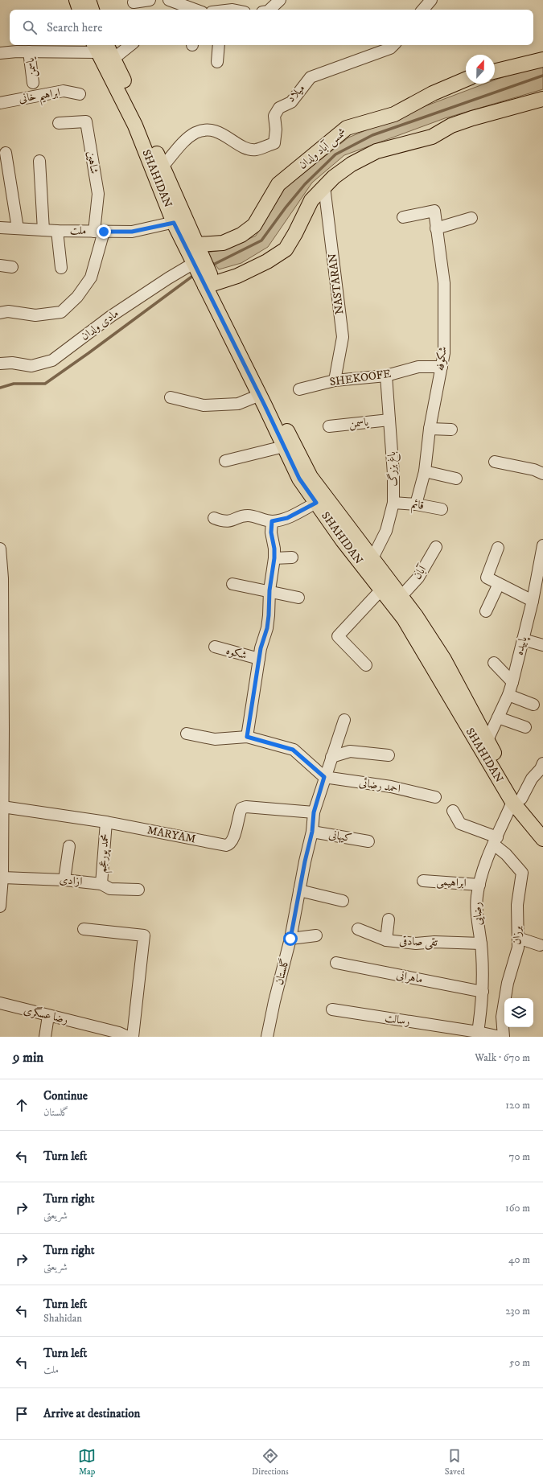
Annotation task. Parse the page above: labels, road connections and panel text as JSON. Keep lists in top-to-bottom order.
{
  "streets": {
    "main road": ["شمس آباد ولدان", "SHAHIDAN"],
    "street": [
      "یاسمن",
      "میلاد",
      "ابراهیم خانی",
      "شاهین",
      "ملت",
      "NASTARAN",
      "مادی ولدان",
      "شکوفه",
      "SHEKOOFE",
      "باغ بزرگ",
      "قائم",
      "آبان",
      "پابیده",
      "شکوه",
      "احمد رضائی",
      "MARYAM",
      "کیهانی",
      "محمد پورعجم",
      "ازادی",
      "ابراهیمی",
      "رضایی",
      "برزان",
      "تقی صادقی",
      "گلستان",
      "ماهرانی",
      "رضا عسگری",
      "رسالت"
    ]
  },
  "crossings": [
    ["یاسمن", "باغ بزرگ"],
    ["میلاد", "SHAHIDAN"],
    ["شمس آباد ولدان", "SHAHIDAN"],
    ["شاهین", "ملت"],
    ["SHAHIDAN", "ملت"],
    ["SHAHIDAN", "مادی ولدان"],
    ["SHAHIDAN", "باغ بزرگ"],
    ["SHAHIDAN", "آبان"],
    ["SHAHIDAN", "پابیده"],
    ["SHAHIDAN", "رضایی"],
    ["NASTARAN", "SHEKOOFE"],
    ["شکوفه", "SHEKOOFE"],
    ["شکوفه", "قائم"],
    ["SHEKOOFE", "باغ بزرگ"],
    ["باغ بزرگ", "قائم"],
    ["احمد رضائی", "گلستان"],
    ["MARYAM", "محمد پورعجم"],
    ["MARYAM", "گلستان"],
    ["کیهانی", "گلستان"],
    ["محمد پورعجم", "ازادی"],
    ["ابراهیمی", "رضایی"],
    ["رضایی", "برزان"],
    ["رضایی", "تقی صادقی"],
    ["رضایی", "ماهرانی"],
    ["رضایی", "رسالت"]
  ],
  "north": "top",
  "page": {
    "search": "Search here",
    "heading": ["9 min", "Walk · 670 m"],
    "list": [
      ["Continue", "گلستان", "120 m"],
      ["Turn left", "70 m"],
      ["Turn right", "شریعتی", "160 m"],
      ["Turn right", "شریعتی", "40 m"],
      ["Turn left", "Shahidan", "230 m"],
      ["Turn left", "ملت", "50 m"],
      "Arrive at destination"
    ],
    "nav": ["Map", "Directions", "Saved"]
  }
}
